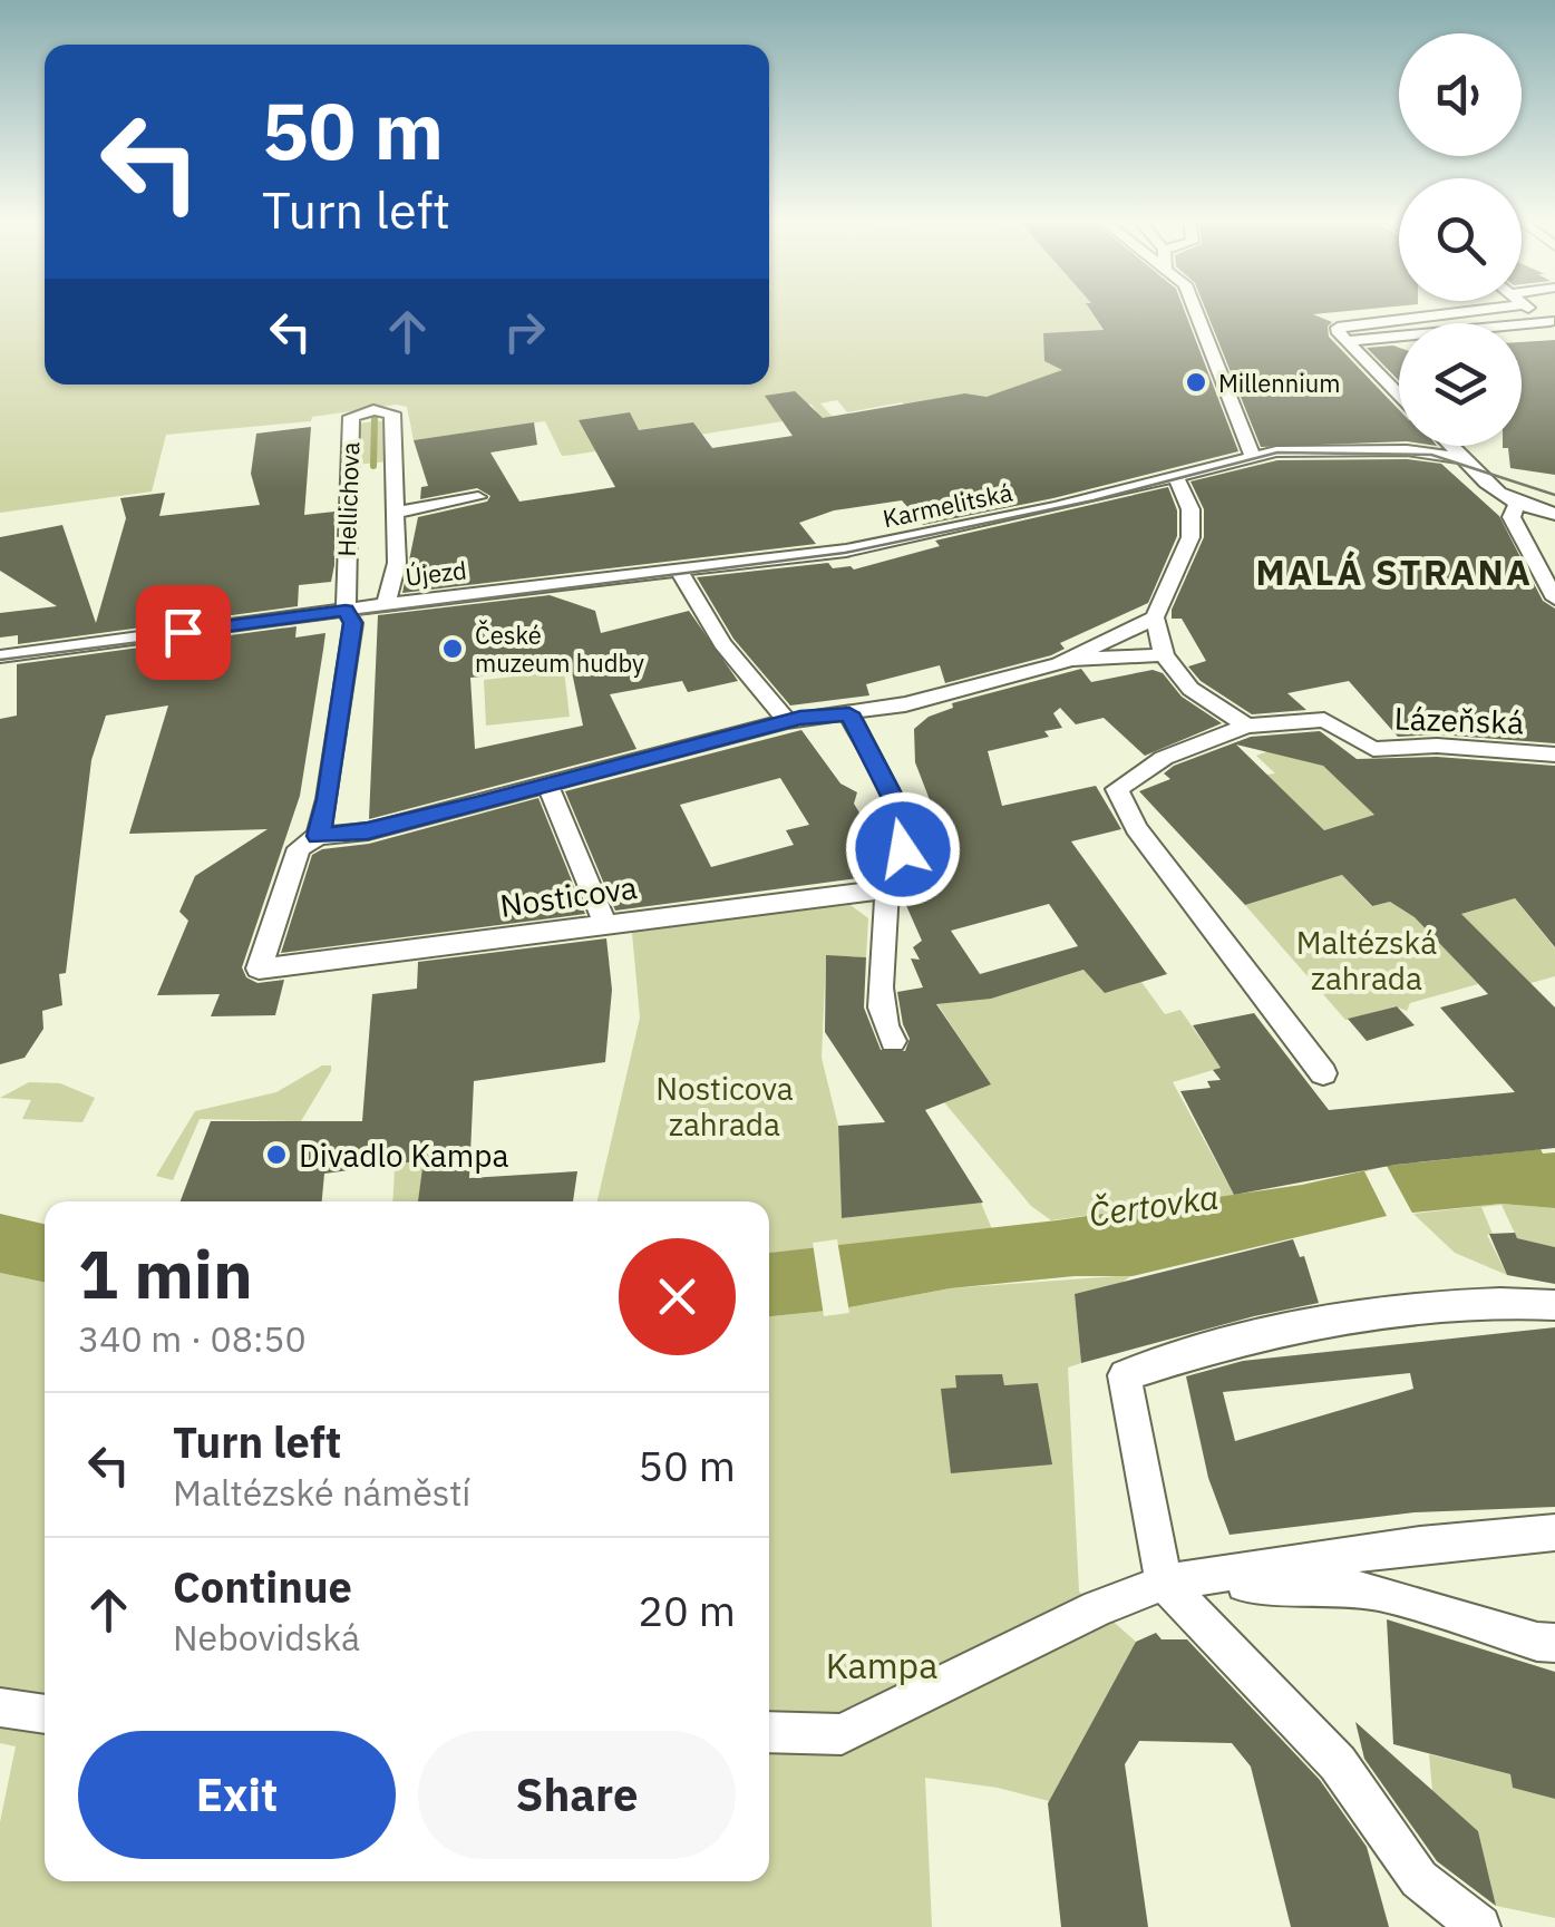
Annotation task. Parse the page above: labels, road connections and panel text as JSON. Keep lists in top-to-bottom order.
{
  "streets": {
    "street": [
      "Hellichova",
      "Karmelitská",
      "Újezd",
      "Lázeňská",
      "Nosticova"
    ]
  },
  "crossings": [
    ["Hellichova", "Újezd"],
    ["Hellichova", "Nosticova"],
    ["Karmelitská", "Újezd"]
  ],
  "districts": ["MALÁ STRANA"],
  "water": ["Čertovka"],
  "parks": ["Maltézská zahrada", "Nosticova zahrada", "Kampa"],
  "places": ["Millennium", "České muzeum hudby", "Divadlo Kampa"],
  "page": {
    "turn": ["50 m", "Turn left"],
    "heading": ["1 min", "340 m · 08:50"],
    "list": [
      {
        "name": "Turn left",
        "note": "Maltézské náměstí",
        "value": "50 m"
      },
      {
        "name": "Continue",
        "note": "Nebovidská",
        "value": "20 m"
      }
    ],
    "buttons": ["Exit", "Share"]
  }
}
